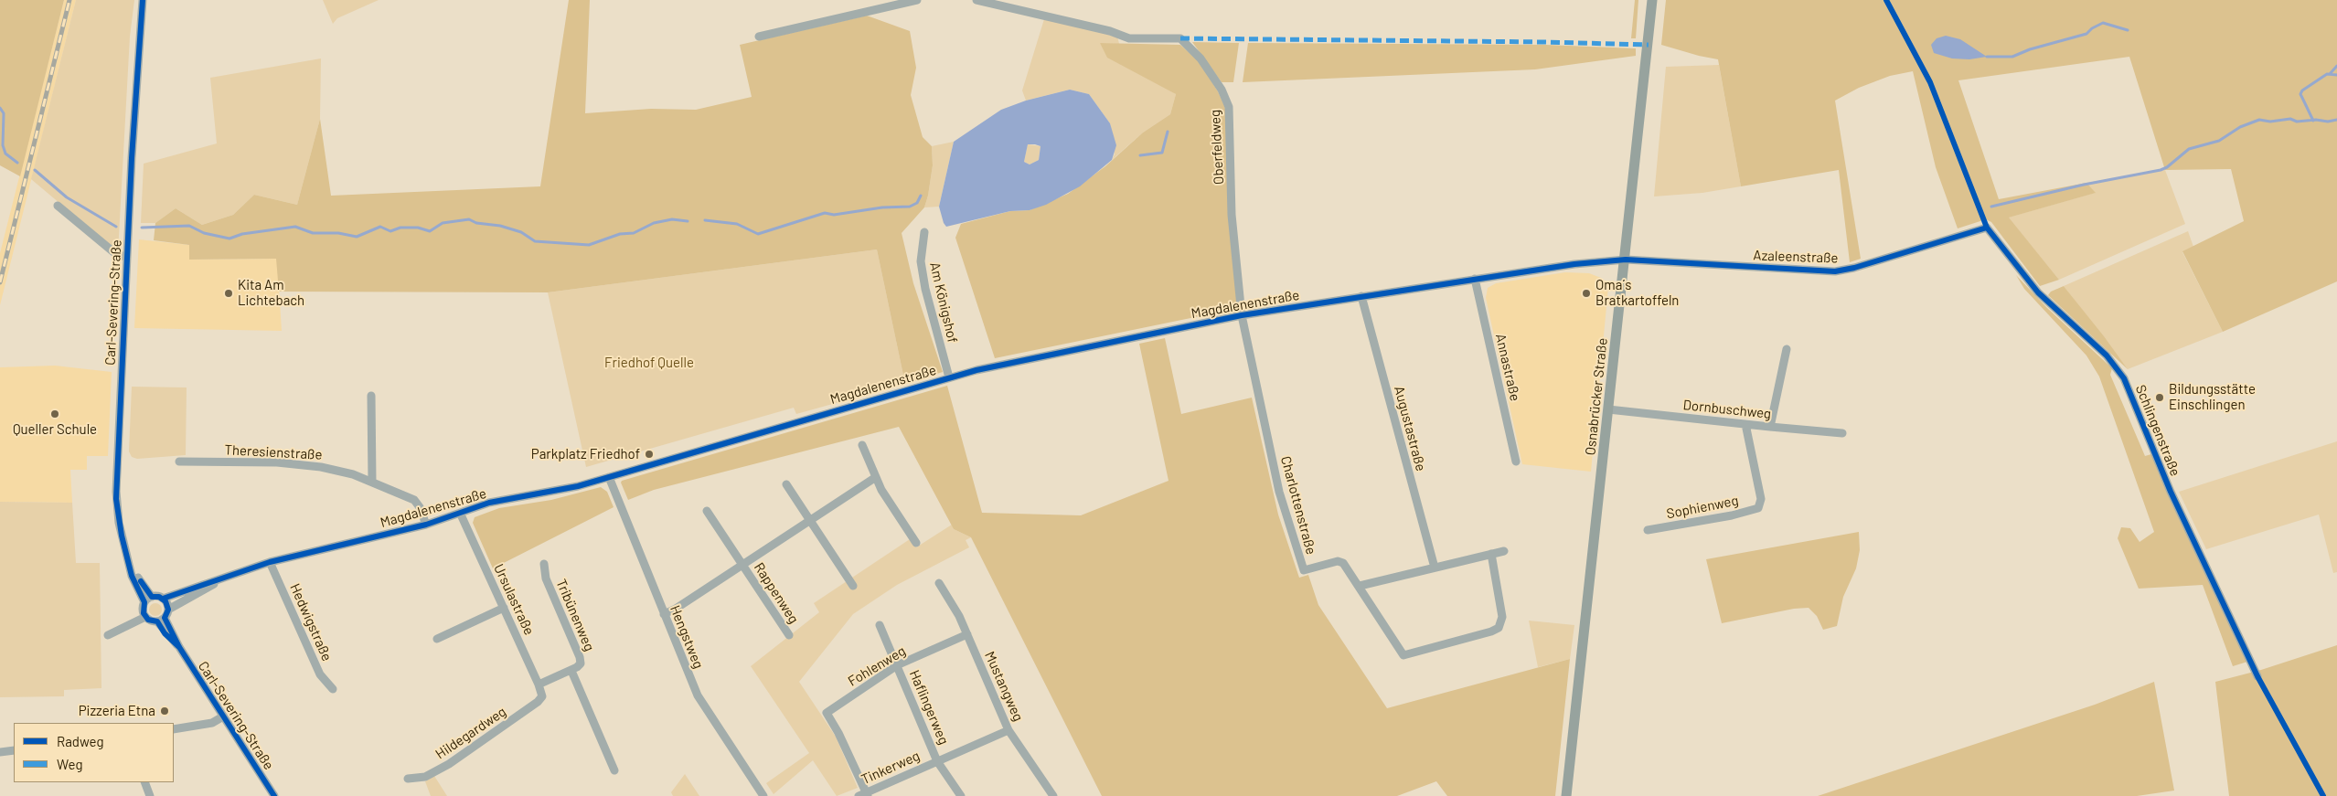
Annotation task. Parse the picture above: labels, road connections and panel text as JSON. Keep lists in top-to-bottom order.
{
  "streets": {
    "main road": ["Osnabrücker Straße"],
    "street": [
      "Oberfeldweg",
      "Azaleenstraße",
      "Carl-Severing-Straße",
      "Am Königshof",
      "Magdalenenstraße",
      "Annastraße",
      "Dornbuschweg",
      "Augustastraße",
      "Schlingenstraße",
      "Theresienstraße",
      "Charlottenstraße",
      "Sophienweg",
      "Rappenweg",
      "Ursulastraße",
      "Tribünenweg",
      "Hedwigstraße",
      "Hengstweg",
      "Fohlenweg",
      "Mustangweg",
      "Haflingerweg",
      "Hildegardweg",
      "Tinkerweg"
    ]
  },
  "crossings": [
    ["Oberfeldweg", "Magdalenenstraße"],
    ["Oberfeldweg", "Charlottenstraße"],
    ["Azaleenstraße", "Magdalenenstraße"],
    ["Azaleenstraße", "Osnabrücker Straße"],
    ["Azaleenstraße", "Schlingenstraße"],
    ["Carl-Severing-Straße", "Magdalenenstraße"],
    ["Am Königshof", "Magdalenenstraße"],
    ["Magdalenenstraße", "Annastraße"],
    ["Magdalenenstraße", "Osnabrücker Straße"],
    ["Magdalenenstraße", "Augustastraße"],
    ["Magdalenenstraße", "Theresienstraße"],
    ["Magdalenenstraße", "Charlottenstraße"],
    ["Magdalenenstraße", "Ursulastraße"],
    ["Magdalenenstraße", "Hedwigstraße"],
    ["Magdalenenstraße", "Hengstweg"],
    ["Osnabrücker Straße", "Dornbuschweg"],
    ["Dornbuschweg", "Sophienweg"],
    ["Rappenweg", "Hengstweg"],
    ["Ursulastraße", "Tribünenweg"],
    ["Ursulastraße", "Hildegardweg"],
    ["Fohlenweg", "Mustangweg"],
    ["Fohlenweg", "Haflingerweg"],
    ["Fohlenweg", "Tinkerweg"],
    ["Mustangweg", "Tinkerweg"],
    ["Haflingerweg", "Tinkerweg"]
  ],
  "parks": ["Friedhof Quelle"],
  "places": [
    "Kita Am Lichtebach",
    "Oma´s Bratkartoffeln",
    "Bildungsstätte Einschlingen",
    "Queller Schule",
    "Parkplatz Friedhof",
    "Pizzeria Etna"
  ],
  "legend": ["Radweg", "Weg"]
}
